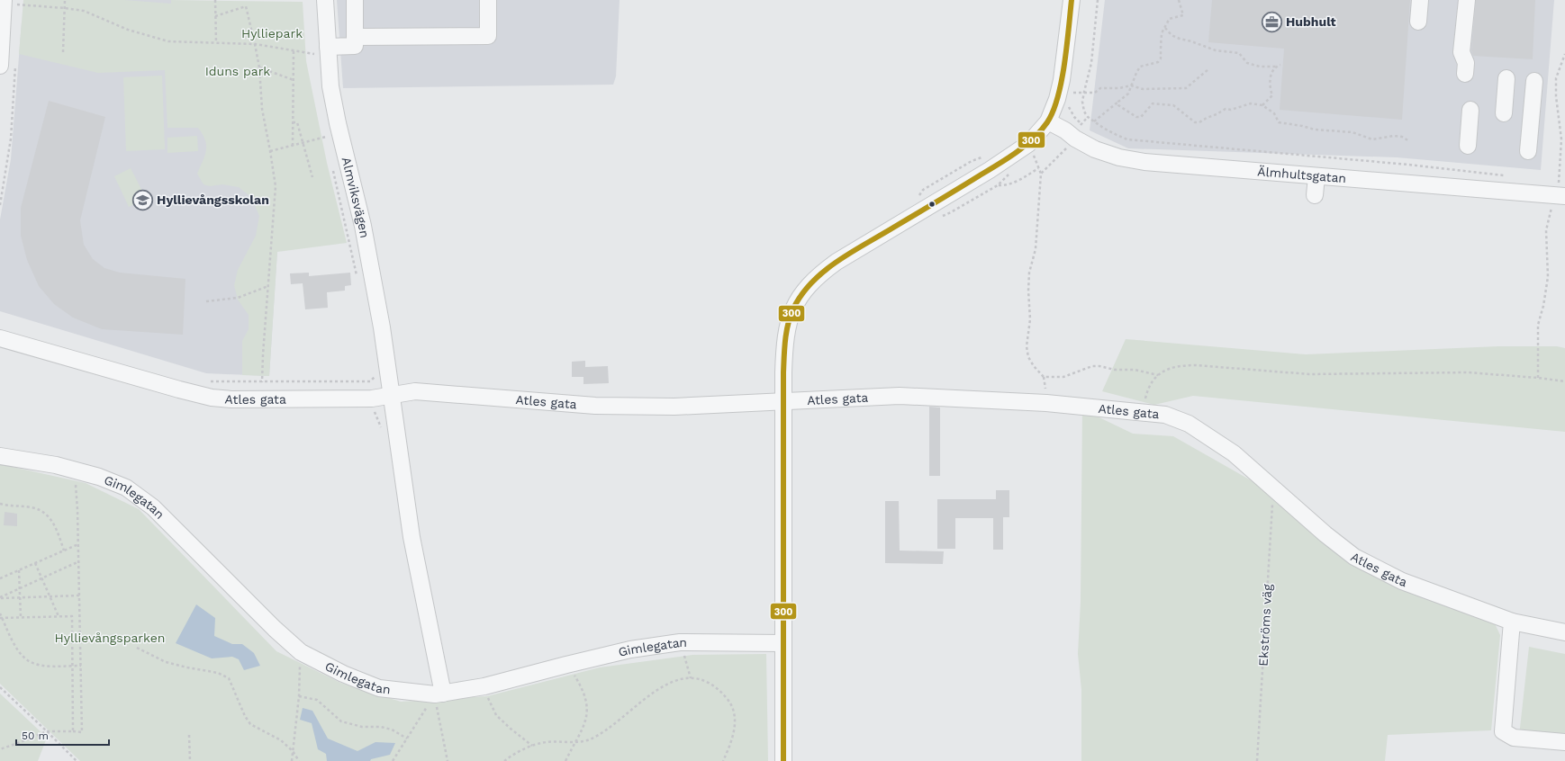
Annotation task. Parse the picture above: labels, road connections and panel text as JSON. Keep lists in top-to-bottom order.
{
  "streets": {
    "street": [
      "Älmhultsgatan",
      "Almviksvägen",
      "Atles gata",
      "Gimlegatan"
    ],
    "path": ["Ekströms väg"]
  },
  "crossings": [
    ["Almviksvägen", "Atles gata"],
    ["Almviksvägen", "Gimlegatan"],
    ["Atles gata", "Ekströms väg"]
  ],
  "parks": ["Hylliepark", "Iduns park", "Hyllievångsparken"],
  "places": {
    "office": ["Hubhult"],
    "school or university": ["Hyllievångsskolan"]
  },
  "lines": ["transit line 300"],
  "scale_bar": "50 m"
}
